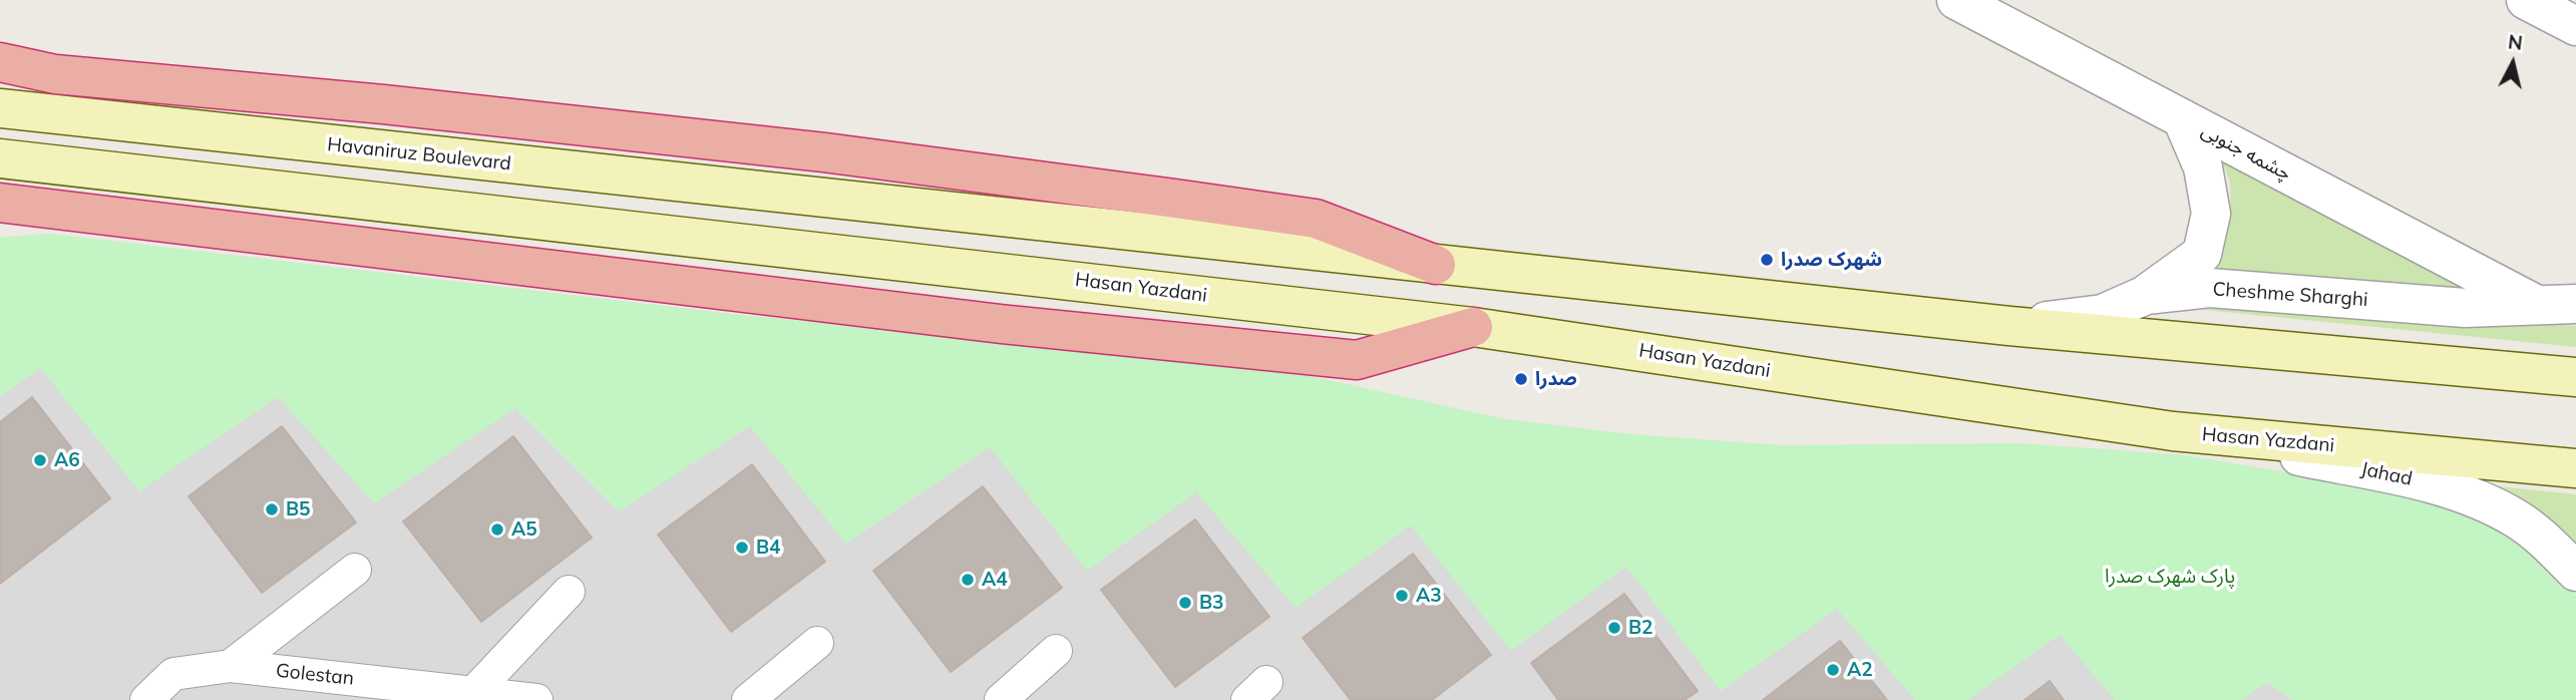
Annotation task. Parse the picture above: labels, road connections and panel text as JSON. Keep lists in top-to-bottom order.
{
  "streets": {
    "main road": ["Havaniruz Boulevard", "Hasan Yazdani"],
    "street": [
      "چشمه جنوبی",
      "Cheshme Sharghi",
      "Jahad",
      "Golestan"
    ]
  },
  "crossings": [
    ["چشمه جنوبی", "Cheshme Sharghi"],
    ["Hasan Yazdani", "Jahad"]
  ],
  "parks": ["پارک شهرک صدرا"],
  "places": [
    "شهرک صدرا",
    "صدرا",
    "A6",
    "B5",
    "A5",
    "B4",
    "A4",
    "A3",
    "B3",
    "B2",
    "A2"
  ],
  "north": "top"
}
